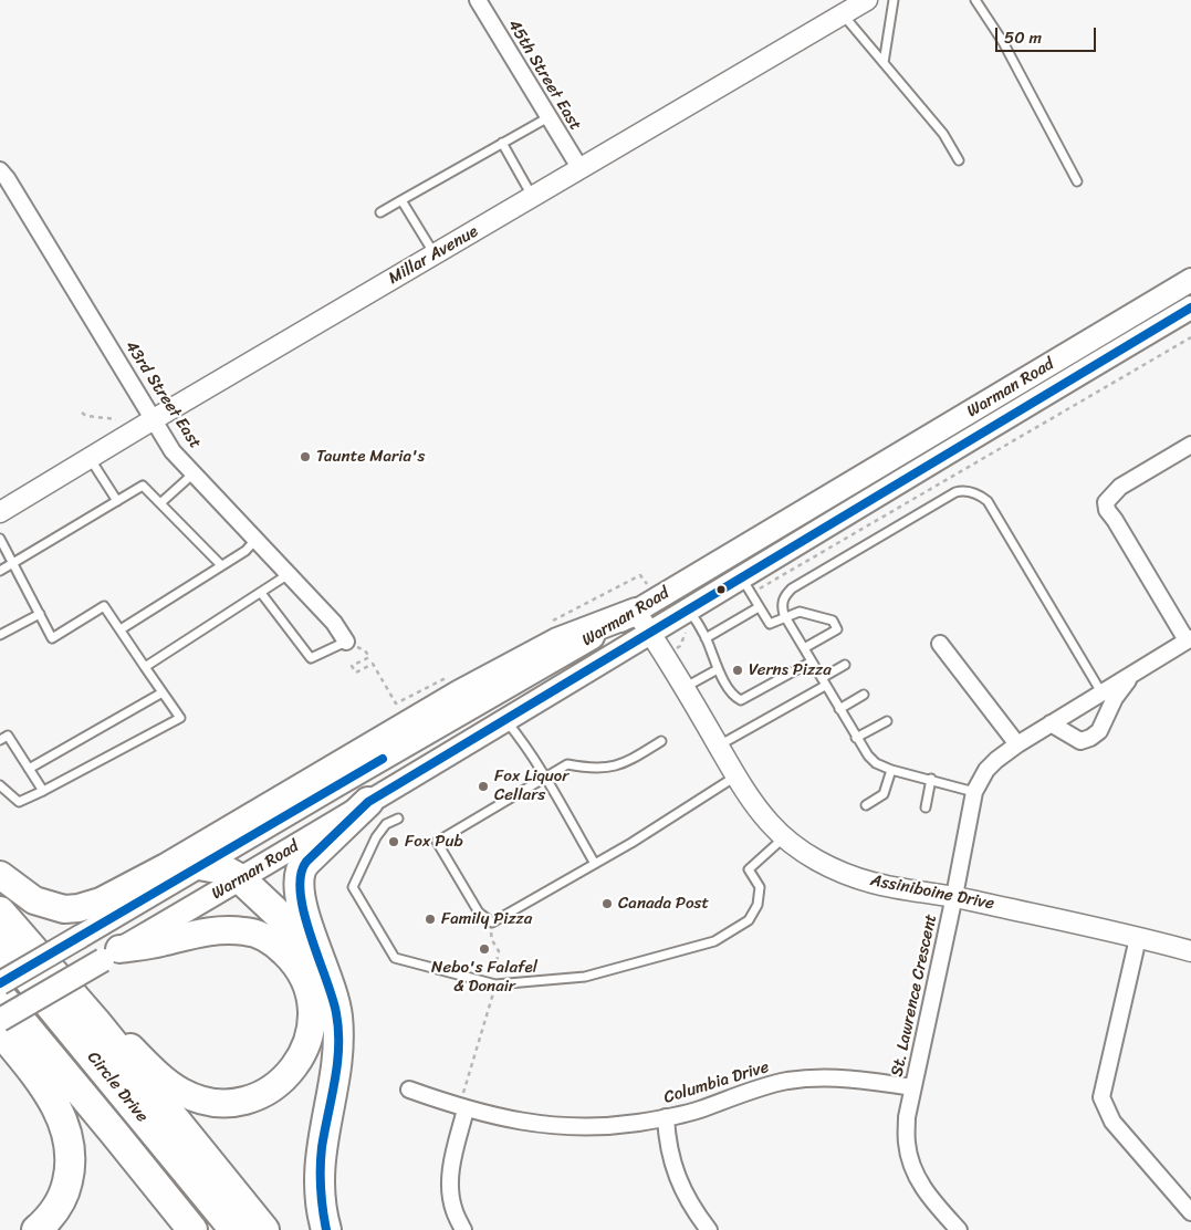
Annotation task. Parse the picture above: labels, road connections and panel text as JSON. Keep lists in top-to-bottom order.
{
  "streets": {
    "highway": ["Circle Drive"],
    "main road": ["Warman Road"],
    "street": [
      "45th Street East",
      "Millar Avenue",
      "43rd Street East",
      "Assiniboine Drive",
      "St. Lawrence Crescent",
      "Columbia Drive"
    ]
  },
  "crossings": [
    ["45th Street East", "Millar Avenue"],
    ["Millar Avenue", "43rd Street East"],
    ["Warman Road", "Assiniboine Drive"],
    ["Assiniboine Drive", "St. Lawrence Crescent"],
    ["St. Lawrence Crescent", "Columbia Drive"]
  ],
  "places": [
    "Taunte Maria's",
    "Verns Pizza",
    "Fox Liquor Cellars",
    "Fox Pub",
    "Canada Post",
    "Family Pizza",
    "Nebo's Falafel & Donair"
  ],
  "scale_bar": "50 m"
}
